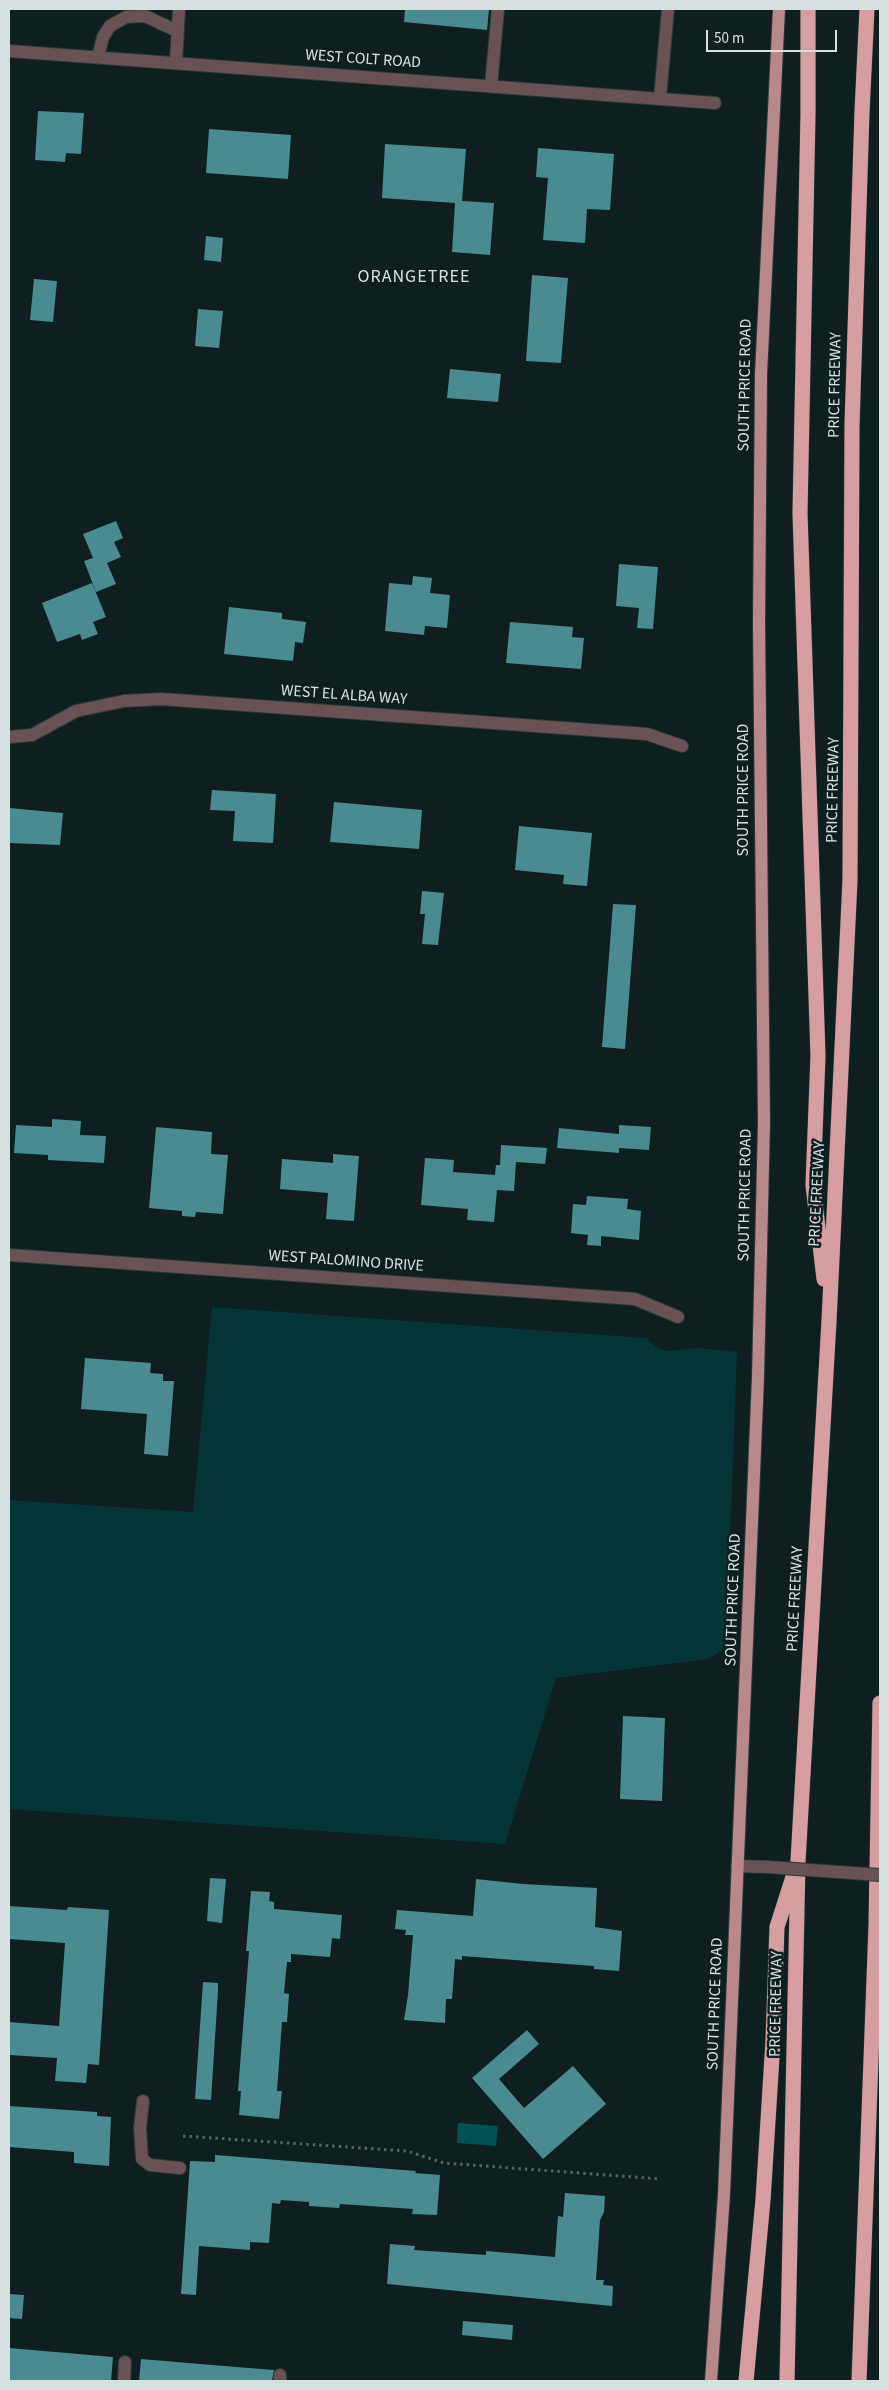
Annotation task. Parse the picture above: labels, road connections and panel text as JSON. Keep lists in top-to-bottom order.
{
  "streets": {
    "highway": ["PRICE FREEWAY"],
    "main road": ["SOUTH PRICE ROAD"],
    "street": ["WEST COLT ROAD", "WEST EL ALBA WAY", "WEST PALOMINO DRIVE"]
  },
  "districts": ["ORANGETREE"],
  "scale_bar": "50 m"
}
